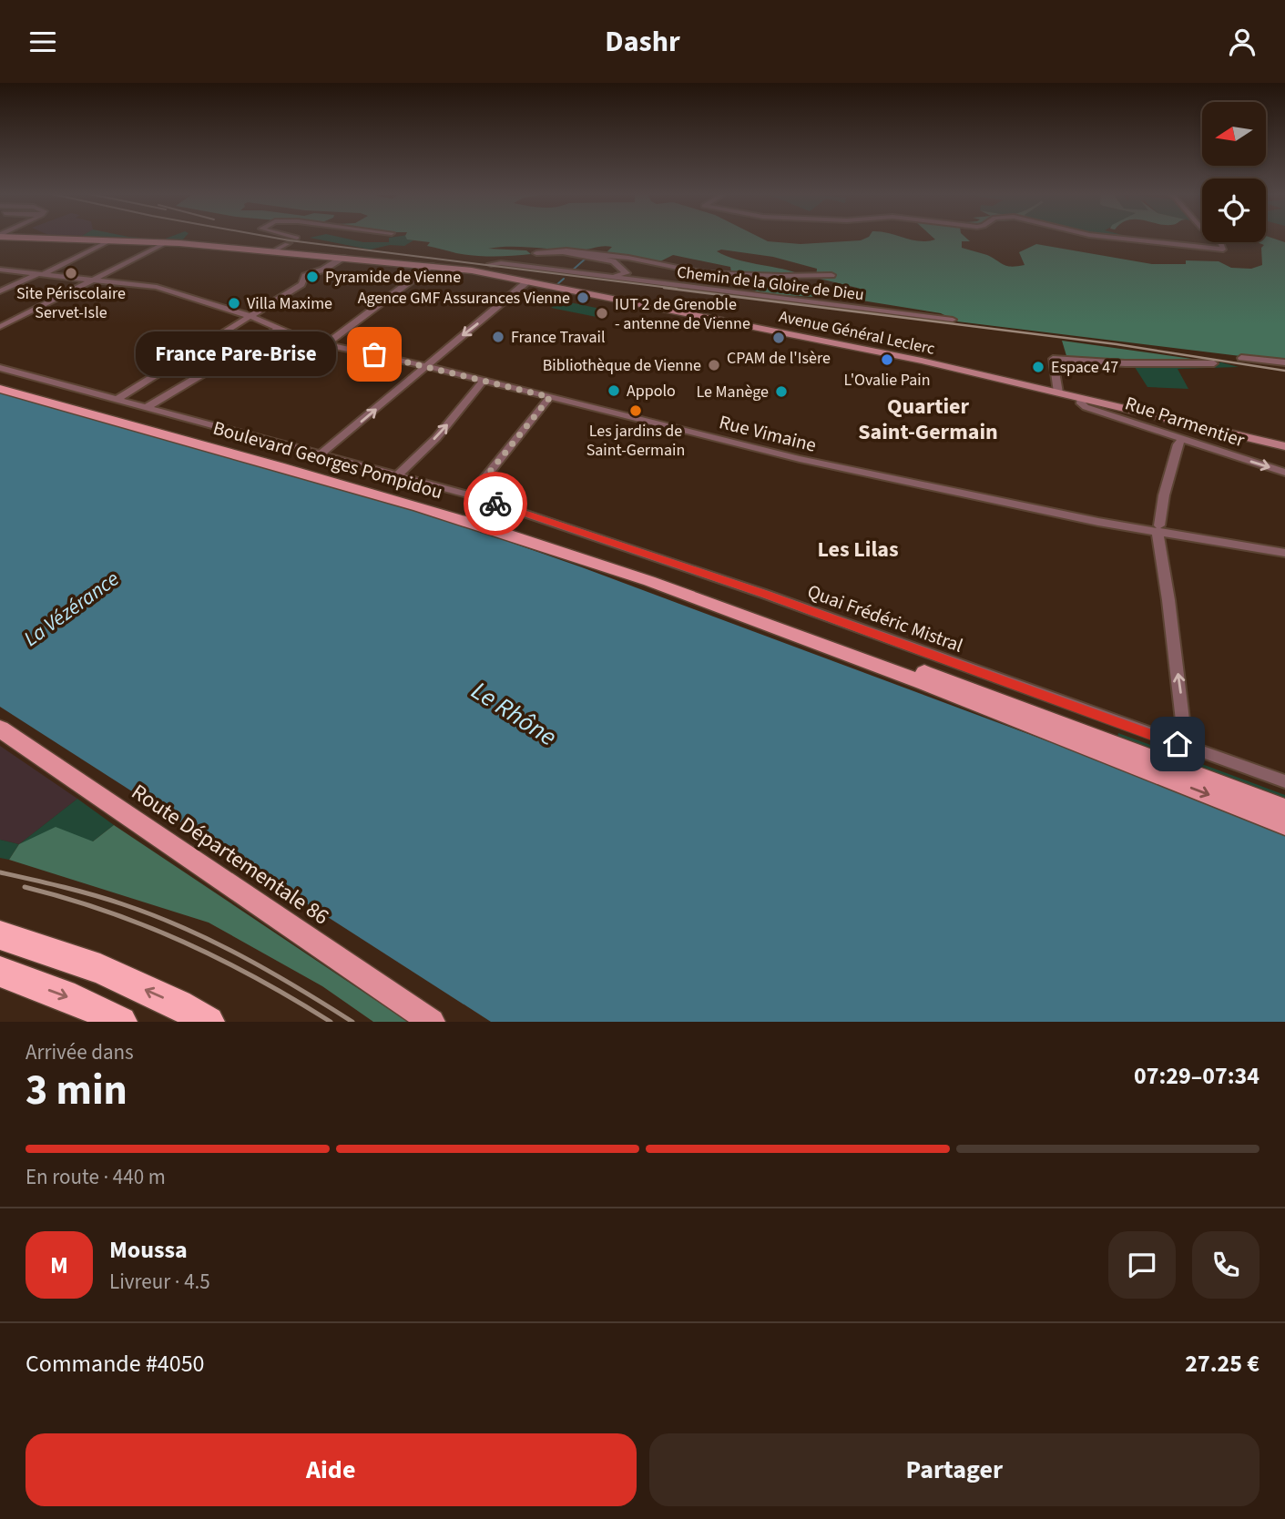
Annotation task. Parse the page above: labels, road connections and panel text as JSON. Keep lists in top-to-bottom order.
{
  "streets": {
    "main road": ["Avenue Général Leclerc", "Boulevard Georges Pompidou", "Route Départementale 86"],
    "street": [
      "Chemin de la Gloire de Dieu",
      "Rue Parmentier",
      "Rue Vimaine",
      "Quai Frédéric Mistral"
    ]
  },
  "crossings": [
    ["Chemin de la Gloire de Dieu", "Avenue Général Leclerc"],
    ["Avenue Général Leclerc", "Rue Parmentier"]
  ],
  "one_way": ["Rue Parmentier"],
  "districts": ["Quartier Saint-Germain", "Les Lilas"],
  "water": ["La Vézérance", "Le Rhône"],
  "places": [
    "Site Périscolaire Servet-Isle",
    "Pyramide de Vienne",
    "Agence GMF Assurances Vienne",
    "Villa Maxime",
    "IUT 2 de Grenoble - antenne de Vienne",
    "France Travail",
    "CPAM de l'Isère",
    "France Pare-Brise",
    "L'Ovalie Pain",
    "Bibliothèque de Vienne",
    "Espace 47",
    "Appolo",
    "Le Manège",
    "Les jardins de Saint-Germain"
  ],
  "north": "left",
  "page": {
    "header": "Dashr",
    "bubble": "France Pare-Brise",
    "heading": ["3 min", "Arrivée dans", "07:29–07:34"],
    "panel": [
      "Moussa",
      "Livreur · 4.5",
      "Commande #4050",
      "27.25 €"
    ],
    "bar": "En route · 440 m",
    "round": "M",
    "buttons": ["Aide", "Partager"]
  }
}
